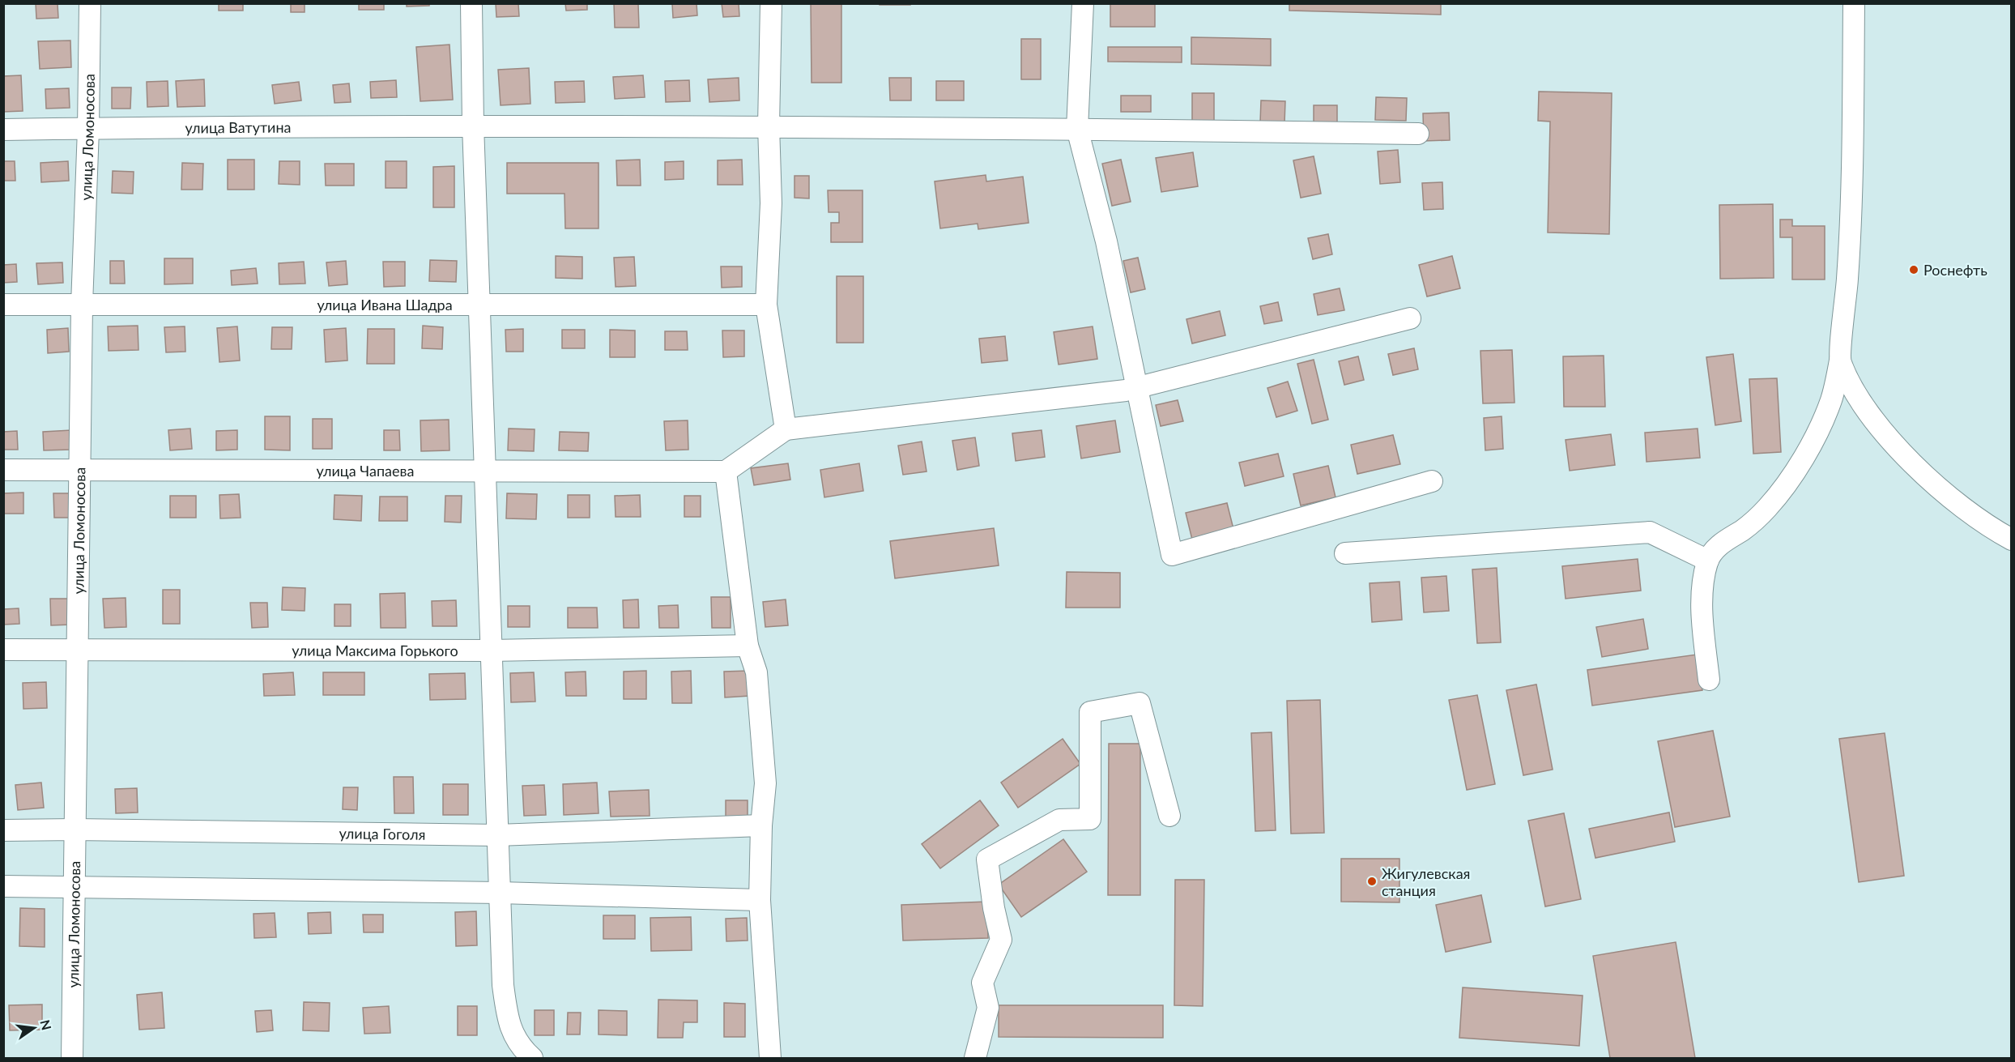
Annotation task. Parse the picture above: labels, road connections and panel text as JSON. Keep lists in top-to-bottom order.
{
  "streets": {
    "street": [
      "улица Ватутина",
      "улица Ломоносова",
      "улица Ивана Шадра",
      "улица Чапаева",
      "улица Максима Горького",
      "улица Гоголя"
    ]
  },
  "crossings": [
    ["улица Ватутина", "улица Ломоносова"],
    ["улица Ломоносова", "улица Ивана Шадра"],
    ["улица Ломоносова", "улица Чапаева"],
    ["улица Ломоносова", "улица Максима Горького"],
    ["улица Ломоносова", "улица Гоголя"]
  ],
  "places": ["Роснефть", "Жигулевская станция"],
  "north": "right"
}
